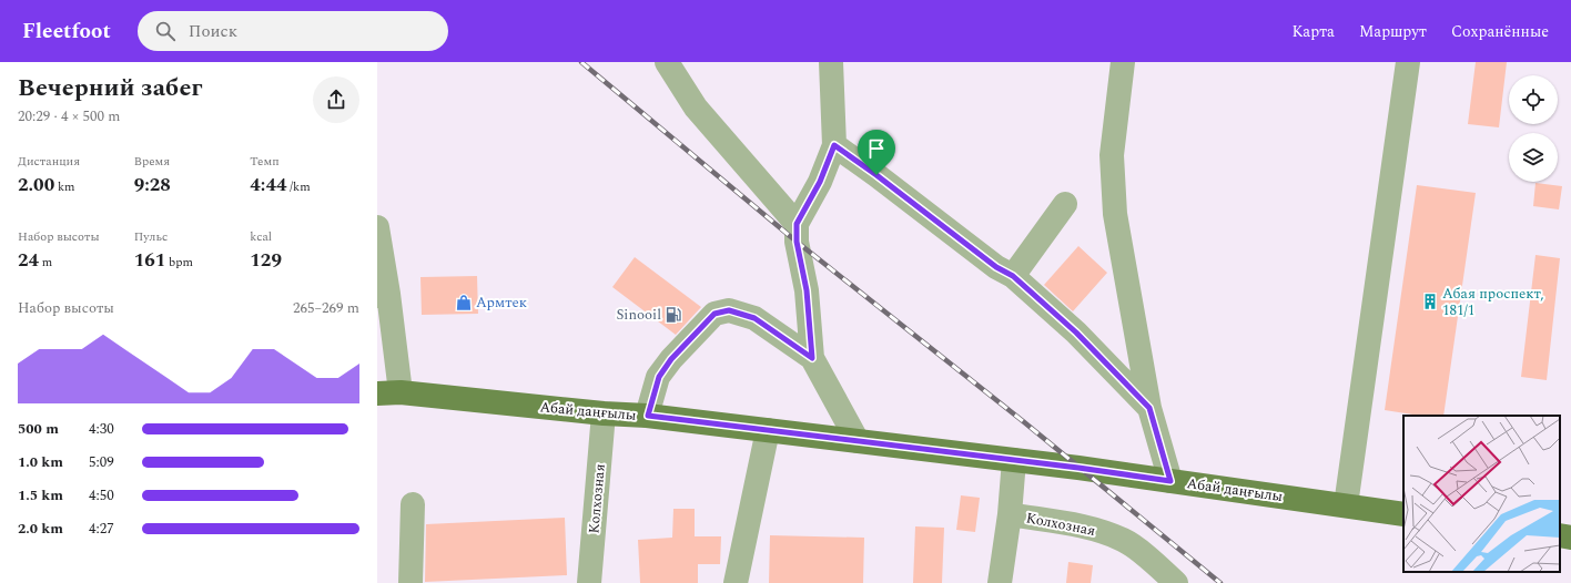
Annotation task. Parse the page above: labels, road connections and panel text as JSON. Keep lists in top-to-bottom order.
{
  "streets": {
    "main road": ["Абай даңғылы"],
    "street": ["Колхозная"]
  },
  "crossings": [
    ["Абай даңғылы", "Колхозная"]
  ],
  "places": {
    "building": ["Абая проспект, 181/1"],
    "shop": ["Армтек"],
    "fuel station": ["Sinooil"]
  },
  "page": {
    "header": "Fleetfoot",
    "search": "Поиск",
    "nav": ["Карта", "Маршрут", "Сохранённые"],
    "heading": ["Вечерний забег", "20:29 · 4 × 500 m"],
    "stats": [
      ["Дистанция", "2.00 km"],
      ["Время", "9:28"],
      ["Темп", "4:44 /km"],
      ["Набор высоты", "24 m"],
      ["Пульс", "161 bpm"],
      ["kcal", "129"]
    ],
    "chart": ["Набор высоты", "265–269 m"],
    "list": [
      {
        "name": "500 m",
        "note": "4:30"
      },
      {
        "name": "1.0 km",
        "note": "5:09"
      },
      {
        "name": "1.5 km",
        "note": "4:50"
      },
      {
        "name": "2.0 km",
        "note": "4:27"
      }
    ]
  }
}
